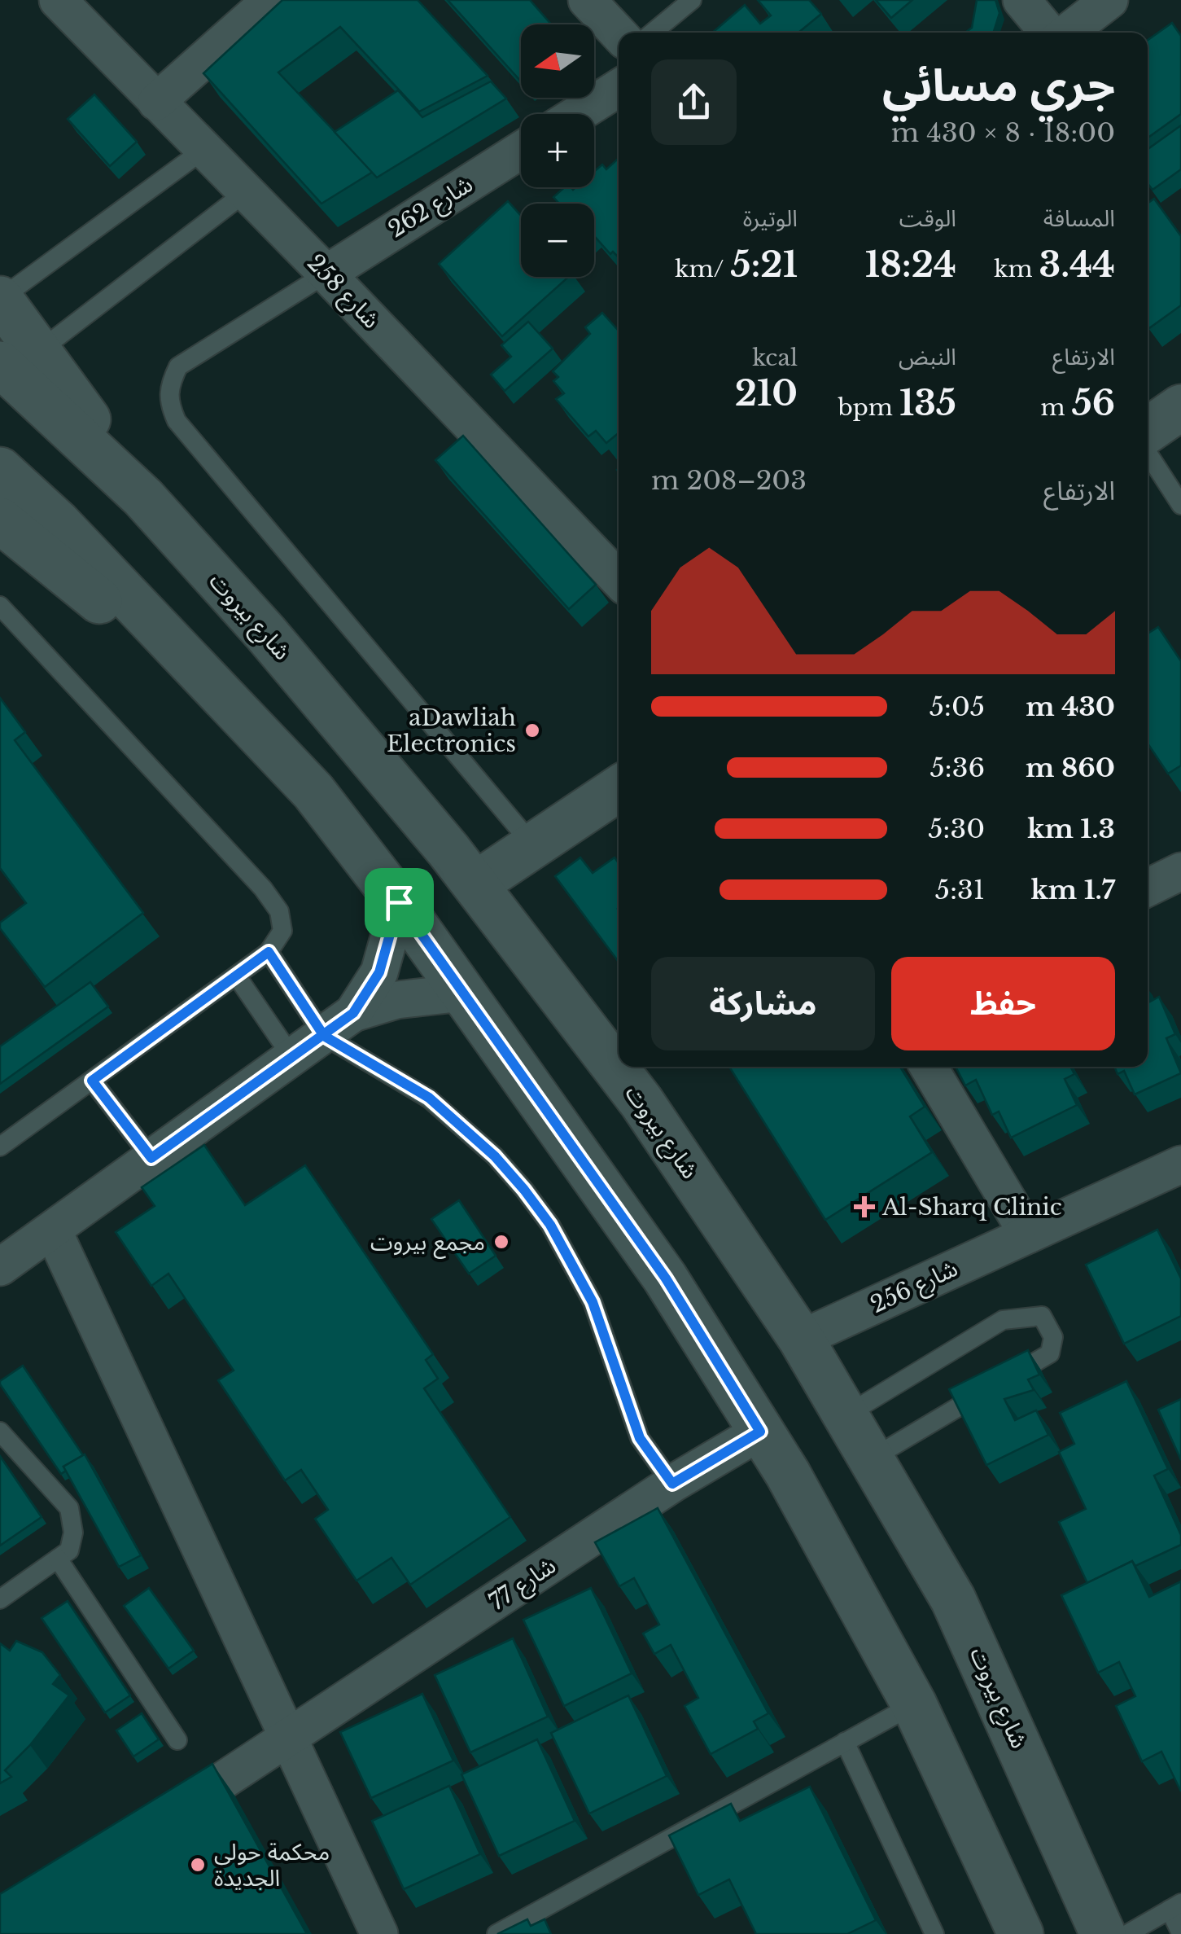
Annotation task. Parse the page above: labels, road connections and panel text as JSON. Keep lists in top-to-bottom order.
{
  "streets": {
    "main road": ["شارع بيروت"],
    "street": [
      "شارع 262",
      "شارع 258",
      "شارع 256",
      "شارع 77"
    ]
  },
  "crossings": [
    ["شارع 262", "شارع 258"],
    ["شارع بيروت", "شارع 256"]
  ],
  "places": {
    "other": ["aDawliah Electronics", "مجمع بيروت", "محكمة حولى الجديدة"],
    "health": ["Al-Sharq Clinic"]
  },
  "north": "left",
  "page": {
    "map_buttons": ["+", "−"],
    "heading": ["جري مسائي", "18:00 · 8 × 430 m"],
    "stats": [
      ["المسافة", "3.44 km"],
      ["الوقت", "18:24"],
      ["الوتيرة", "5:21 /km"],
      ["الارتفاع", "56 m"],
      ["النبض", "135 bpm"],
      ["kcal", "210"]
    ],
    "chart": ["الارتفاع", "203–208 m"],
    "list": [
      {
        "name": "430 m",
        "note": "5:05"
      },
      {
        "name": "860 m",
        "note": "5:36"
      },
      {
        "name": "1.3 km",
        "note": "5:30"
      },
      {
        "name": "1.7 km",
        "note": "5:31"
      }
    ],
    "buttons": ["حفظ", "مشاركة"]
  }
}
